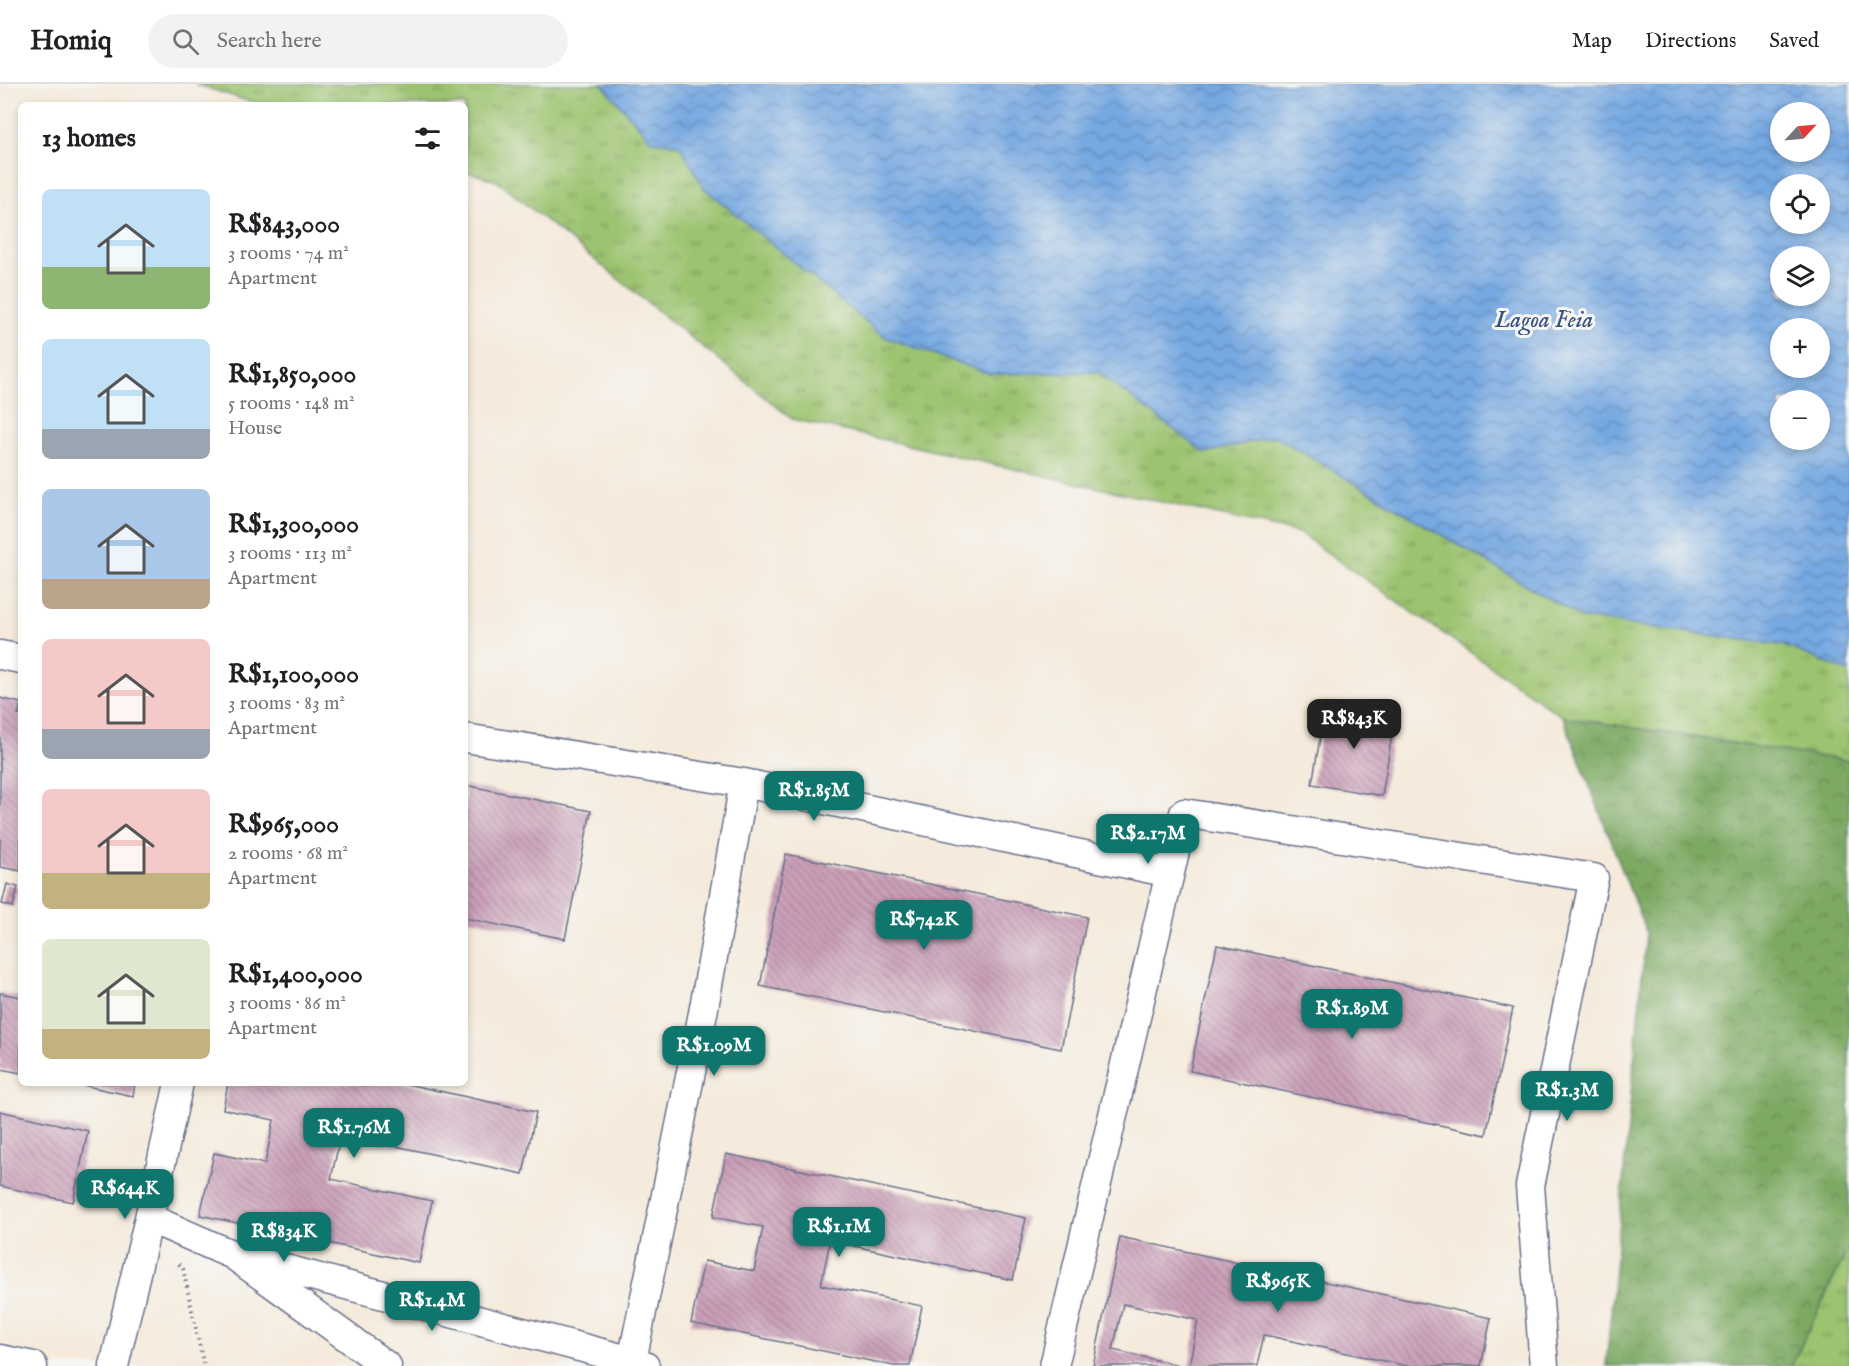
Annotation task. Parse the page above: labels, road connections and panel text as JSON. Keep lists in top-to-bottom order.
{
  "water": ["Lagoa Feia"],
  "north": "top right",
  "page": {
    "header": "Homiq",
    "search": "Search here",
    "nav": ["Map", "Directions", "Saved"],
    "map_buttons": ["+", "−"],
    "heading": "13 homes",
    "list": [
      {
        "name": "R$843,000",
        "note": "3 rooms · 74 m² · Apartment"
      },
      {
        "name": "R$1,850,000",
        "note": "5 rooms · 148 m² · House"
      },
      {
        "name": "R$1,300,000",
        "note": "3 rooms · 113 m² · Apartment"
      },
      {
        "name": "R$1,100,000",
        "note": "3 rooms · 83 m² · Apartment"
      },
      {
        "name": "R$965,000",
        "note": "2 rooms · 68 m² · Apartment"
      },
      {
        "name": "R$1,400,000",
        "note": "3 rooms · 86 m² · Apartment"
      }
    ],
    "price": [
      "R$843K",
      "R$1.85M",
      "R$2.17M",
      "R$742K",
      "R$1.89M",
      "R$1.09M",
      "R$1.3M",
      "R$1.76M",
      "R$644K",
      "R$1.1M",
      "R$834K",
      "R$965K",
      "R$1.4M"
    ]
  }
}
